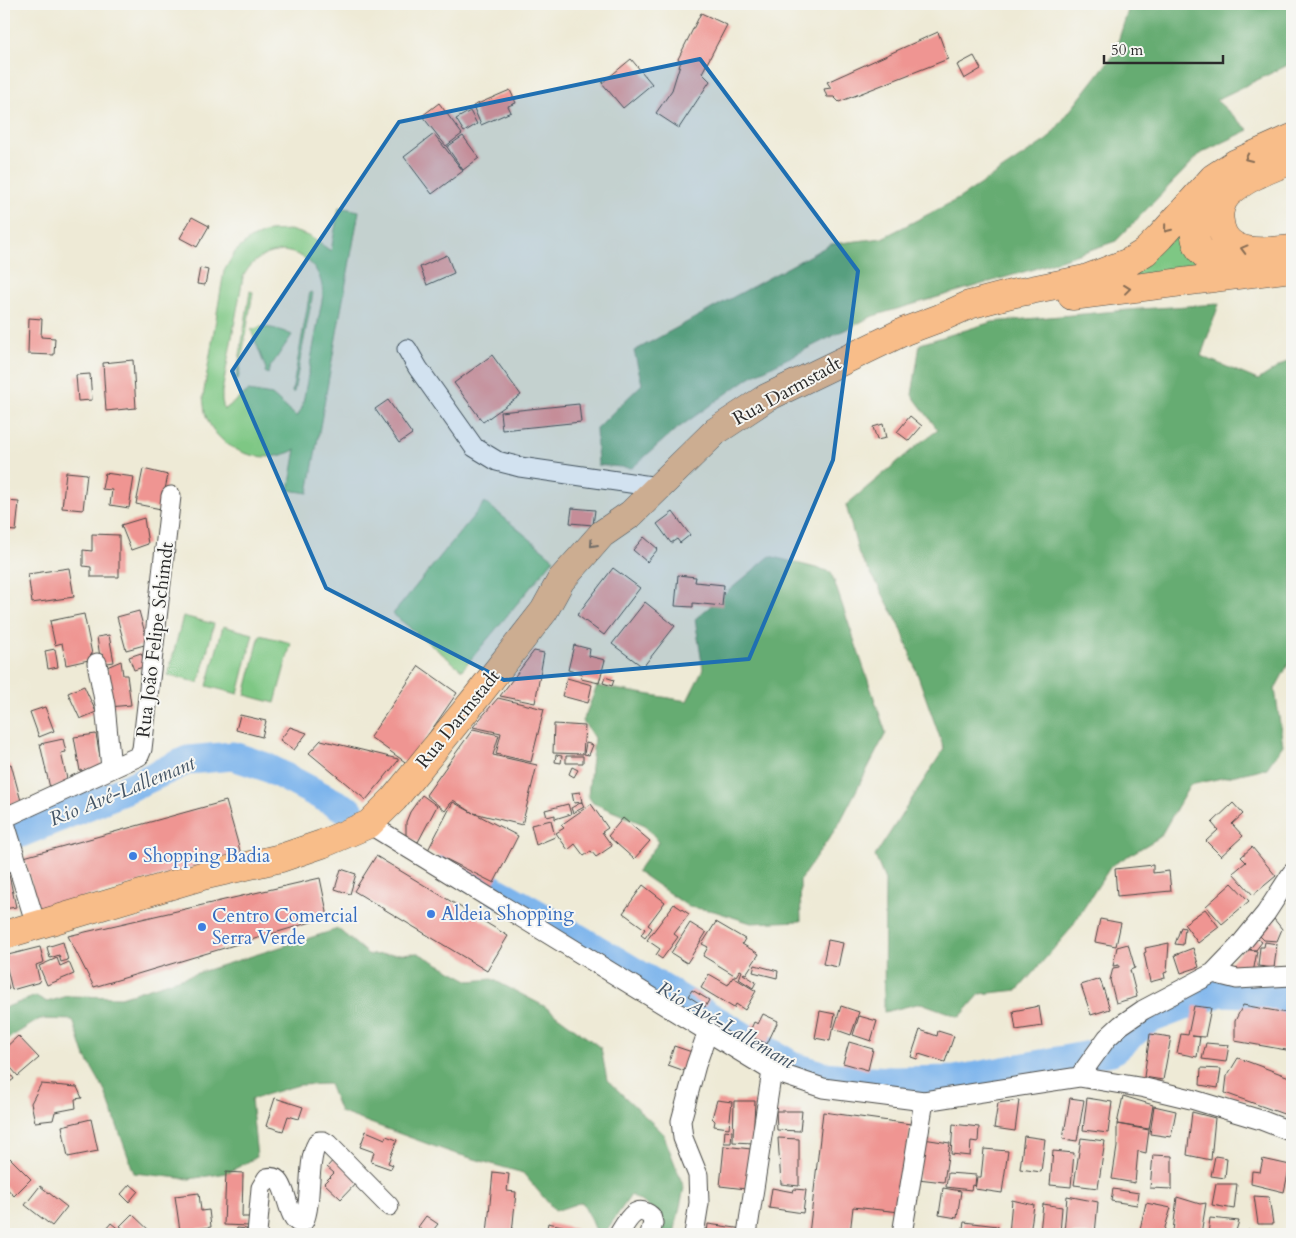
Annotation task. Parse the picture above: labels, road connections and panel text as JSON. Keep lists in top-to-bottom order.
{
  "streets": {
    "main road": ["Rua Darmstadt"],
    "street": ["Rua João Felipe Schimdt"]
  },
  "water": ["Rio Avé‐Lallemant"],
  "places": ["Shopping Badia", "Aldeia Shopping", "Centro Comercial Serra Verde"],
  "scale_bar": "50 m"
}
